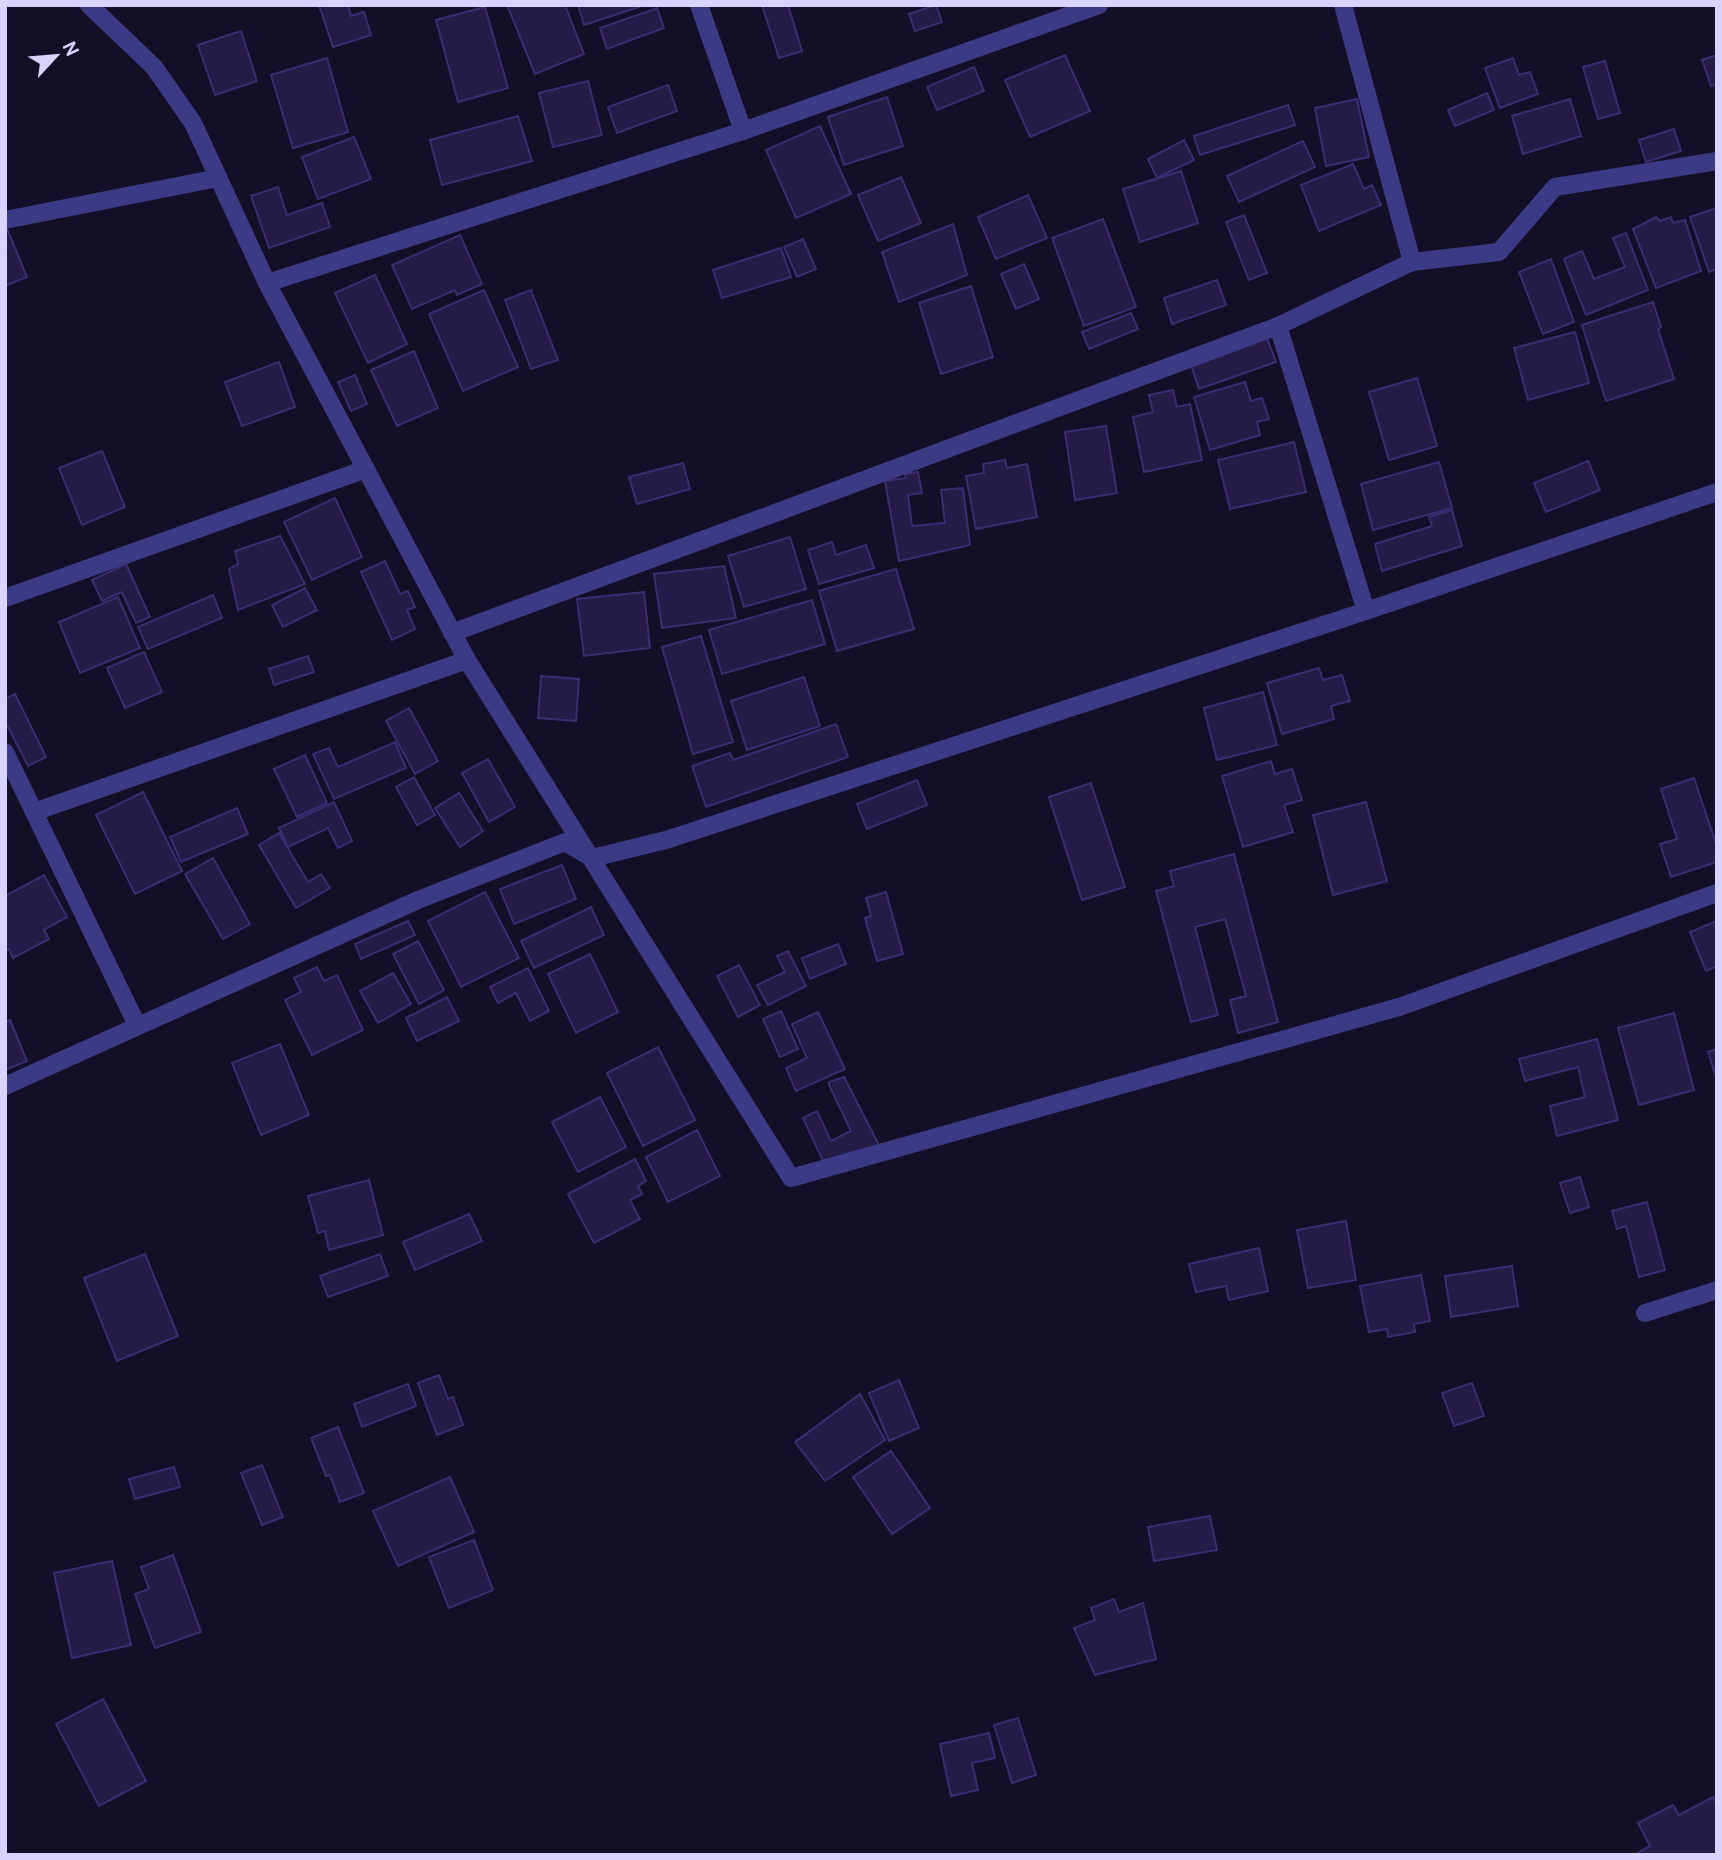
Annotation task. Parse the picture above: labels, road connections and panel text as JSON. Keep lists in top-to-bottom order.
{
  "north": "top right"
}
